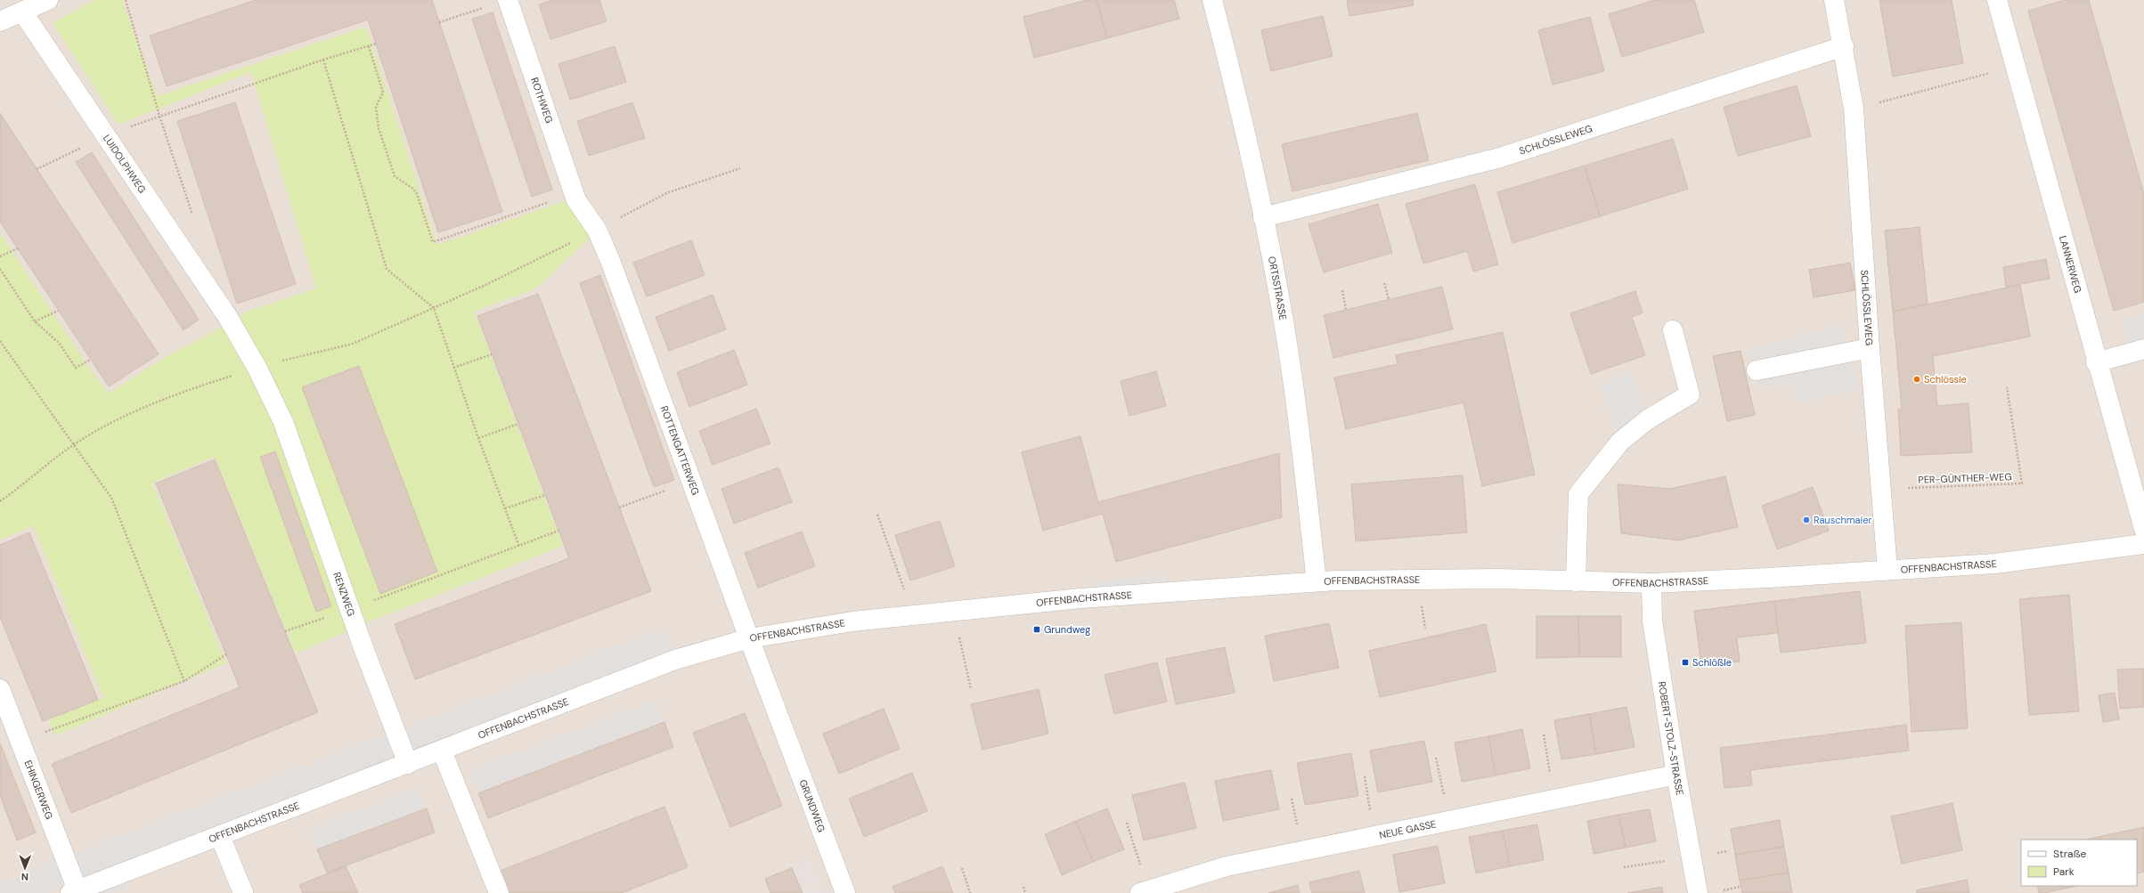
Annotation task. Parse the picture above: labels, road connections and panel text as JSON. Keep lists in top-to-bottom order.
{
  "streets": {
    "street": [
      "ROTHWEG",
      "SCHLÖSSLEWEG",
      "LUIDOLPHWEG",
      "LANNERWEG",
      "ORTSSTRASSE",
      "ROTTENGATTERWEG",
      "OFFENBACHSTRASSE",
      "RENZWEG",
      "ROBERT-STOLZ-STRASSE",
      "EHINGERWEG",
      "GRUNDWEG",
      "NEUE GASSE"
    ],
    "path": ["PER-GÜNTHER-WEG"]
  },
  "crossings": [
    ["ROTHWEG", "ROTTENGATTERWEG"],
    ["SCHLÖSSLEWEG", "ORTSSTRASSE"],
    ["SCHLÖSSLEWEG", "OFFENBACHSTRASSE"],
    ["LUIDOLPHWEG", "RENZWEG"],
    ["ORTSSTRASSE", "OFFENBACHSTRASSE"],
    ["ROTTENGATTERWEG", "OFFENBACHSTRASSE"],
    ["ROTTENGATTERWEG", "GRUNDWEG"],
    ["OFFENBACHSTRASSE", "RENZWEG"],
    ["OFFENBACHSTRASSE", "ROBERT-STOLZ-STRASSE"],
    ["OFFENBACHSTRASSE", "EHINGERWEG"],
    ["OFFENBACHSTRASSE", "GRUNDWEG"],
    ["ROBERT-STOLZ-STRASSE", "NEUE GASSE"]
  ],
  "places": {
    "other": ["Schlössle", "Rauschmaier"],
    "transit": ["Grundweg", "Schlößle"]
  },
  "legend": ["Straße", "Park"],
  "north": "bottom"
}
